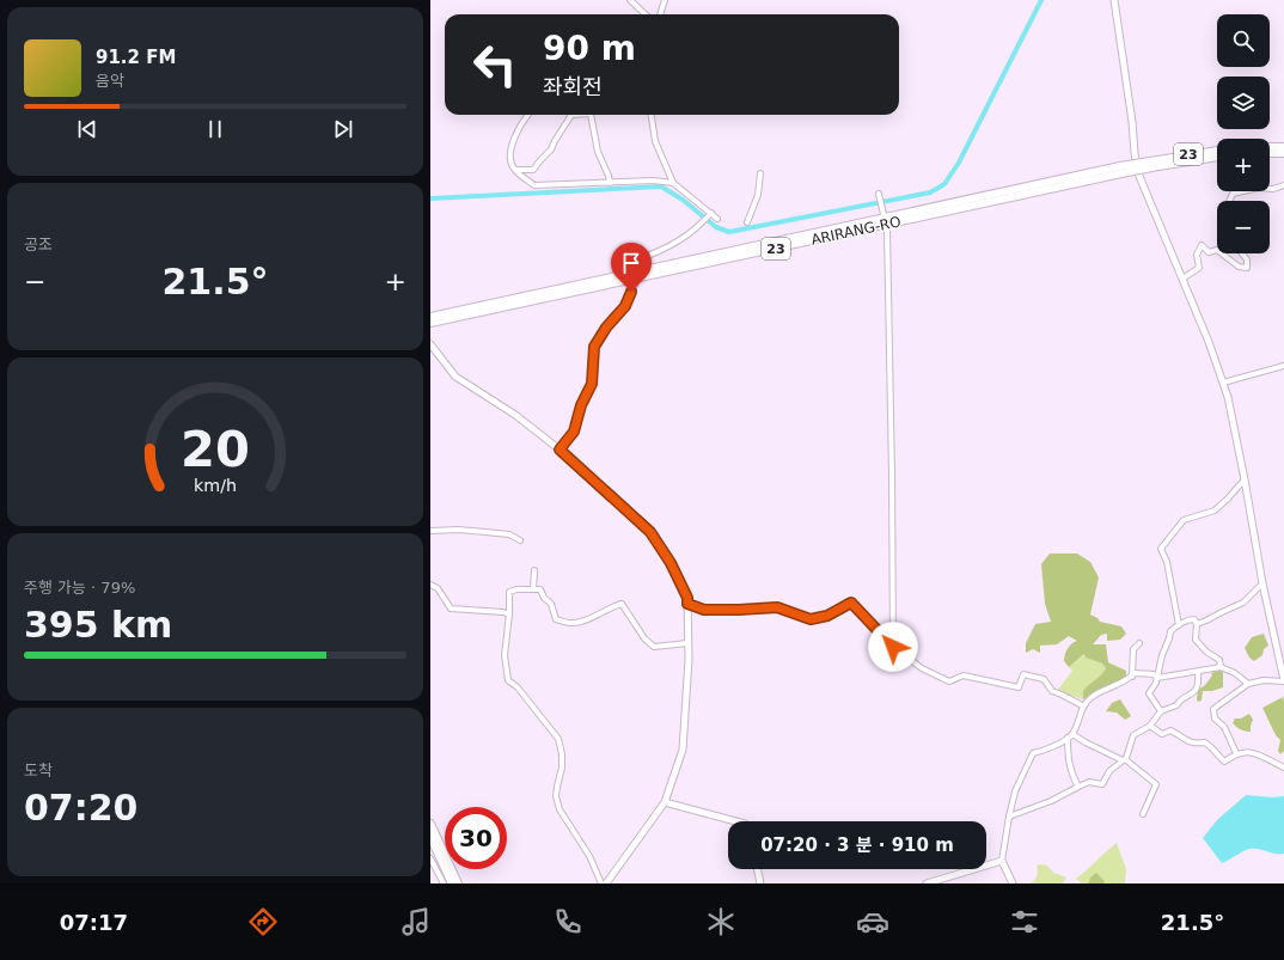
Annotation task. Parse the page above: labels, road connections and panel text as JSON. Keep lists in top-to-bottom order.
{
  "streets": {
    "main road": ["23", "ARIRANG-RO"]
  },
  "page": {
    "map_buttons": ["+", "−"],
    "turn": ["90 m", "좌회전"],
    "song": ["91.2 FM", "음악"],
    "tile": [
      "공조",
      ["주행 가능 · 79%", "395 km"],
      ["도착", "07:20"]
    ],
    "heat": ["−", "21.5°", "+"],
    "limit": "30",
    "trip": "07:20 · 3 분 · 910 m",
    "tabs": ["07:17", "21.5°"],
    "gauge": ["20", "km/h"]
  }
}
